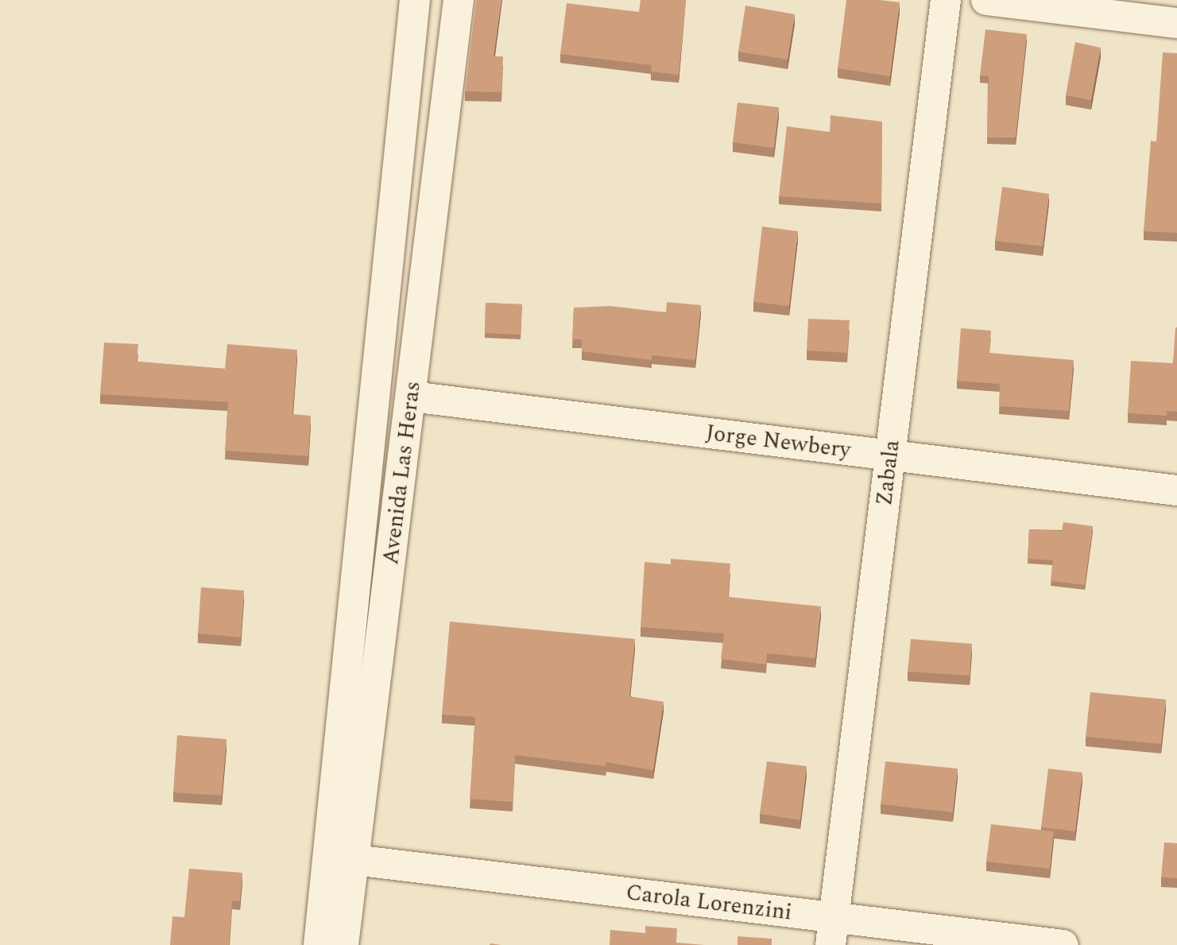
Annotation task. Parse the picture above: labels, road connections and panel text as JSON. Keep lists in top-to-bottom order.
{
  "streets": {
    "street": [
      "Jorge Newbery",
      "Avenida Las Heras",
      "Zabala",
      "Carola Lorenzini"
    ]
  },
  "crossings": [
    ["Jorge Newbery", "Avenida Las Heras"],
    ["Jorge Newbery", "Zabala"],
    ["Avenida Las Heras", "Carola Lorenzini"],
    ["Zabala", "Carola Lorenzini"]
  ]
}
